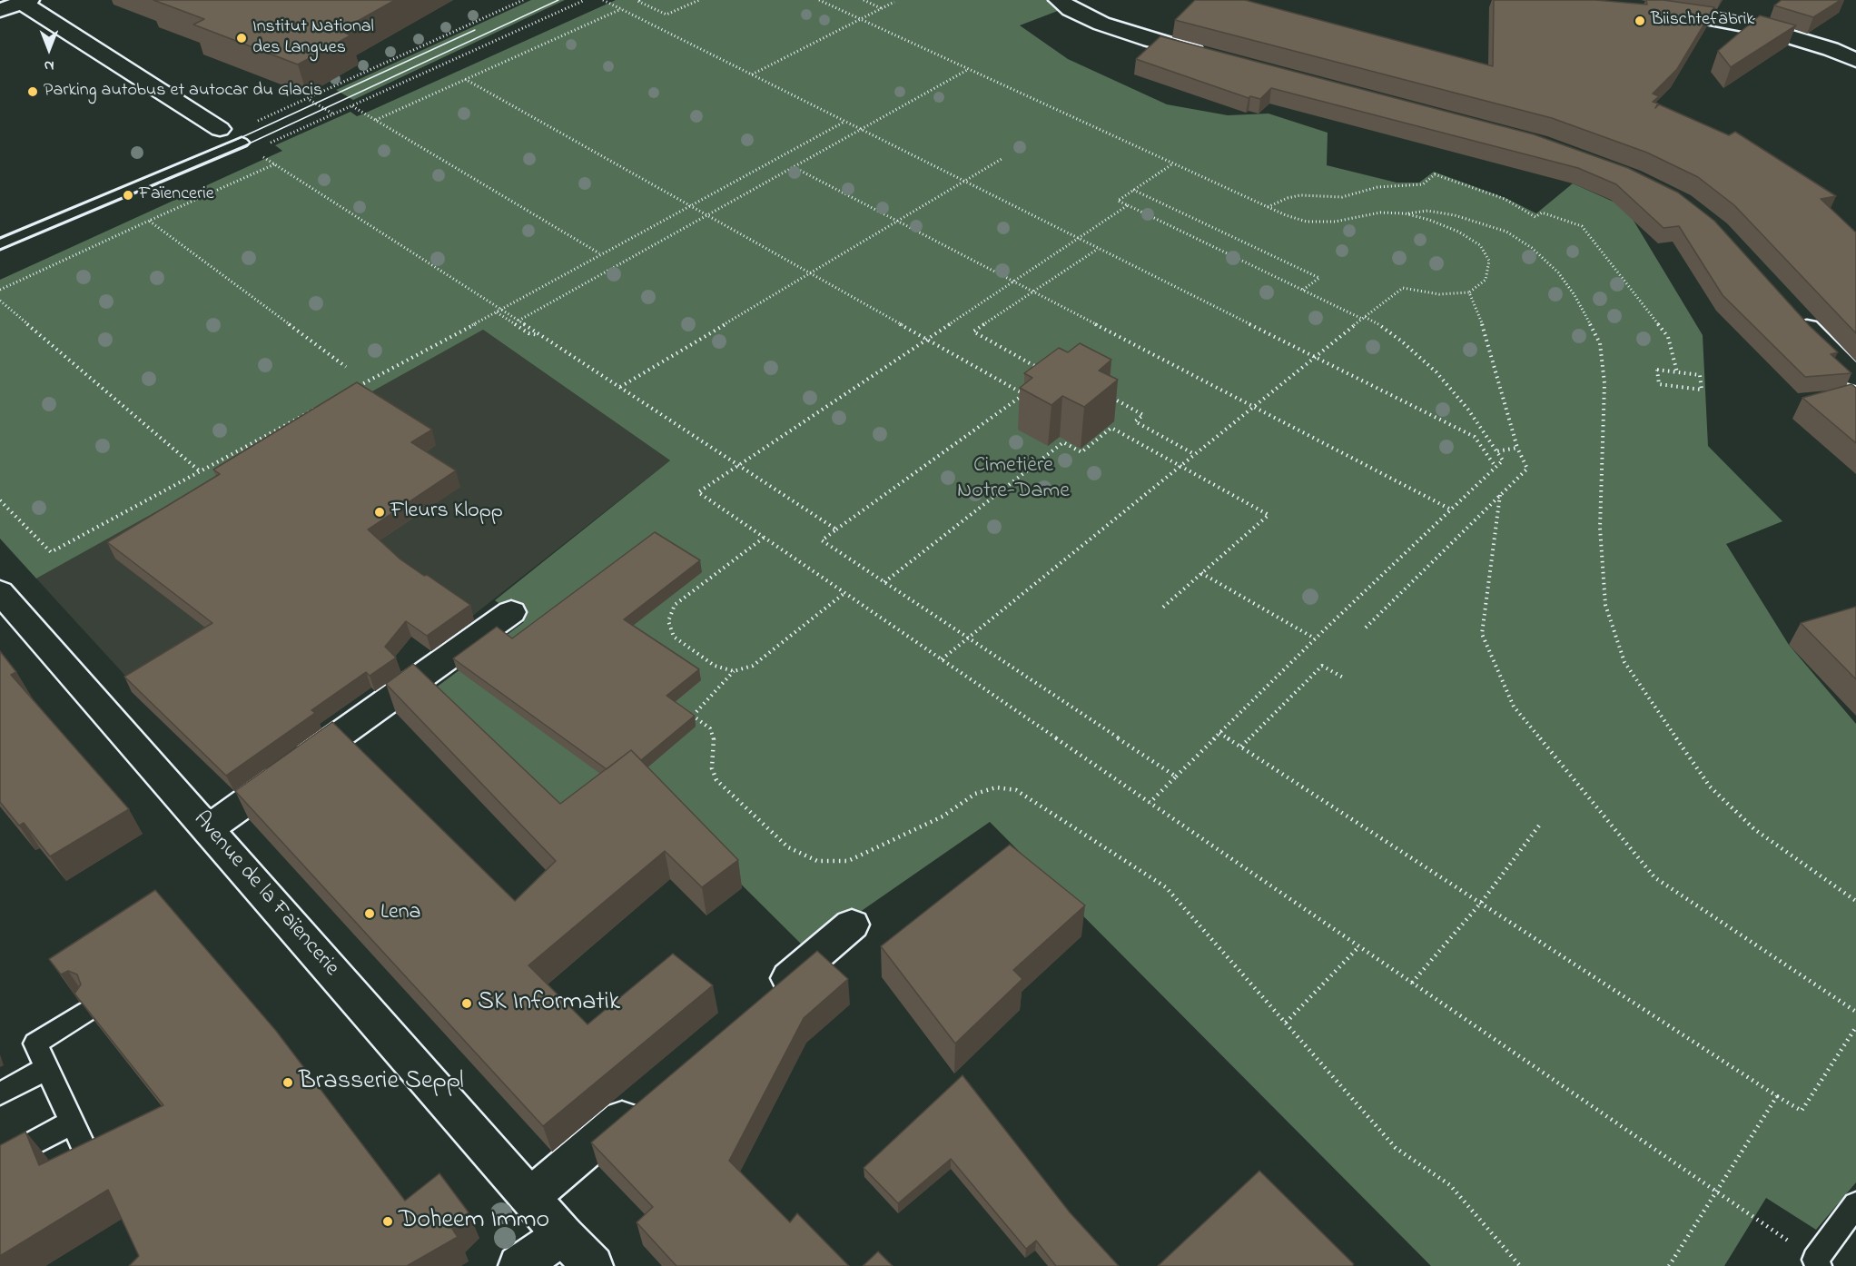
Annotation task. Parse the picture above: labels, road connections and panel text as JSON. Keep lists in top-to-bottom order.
{
  "streets": {
    "street": ["Avenue de la Faïencerie"]
  },
  "parks": ["Cimetière Notre-Dame"],
  "places": [
    "Biischtefabrik",
    "Institut National des Langues",
    "Parking autobus et autocar du Glacis",
    "Faïencerie",
    "Fleurs Klopp",
    "Lena",
    "SK Informatik",
    "Brasserie Seppl",
    "Doheem Immo"
  ],
  "north": "bottom"
}
